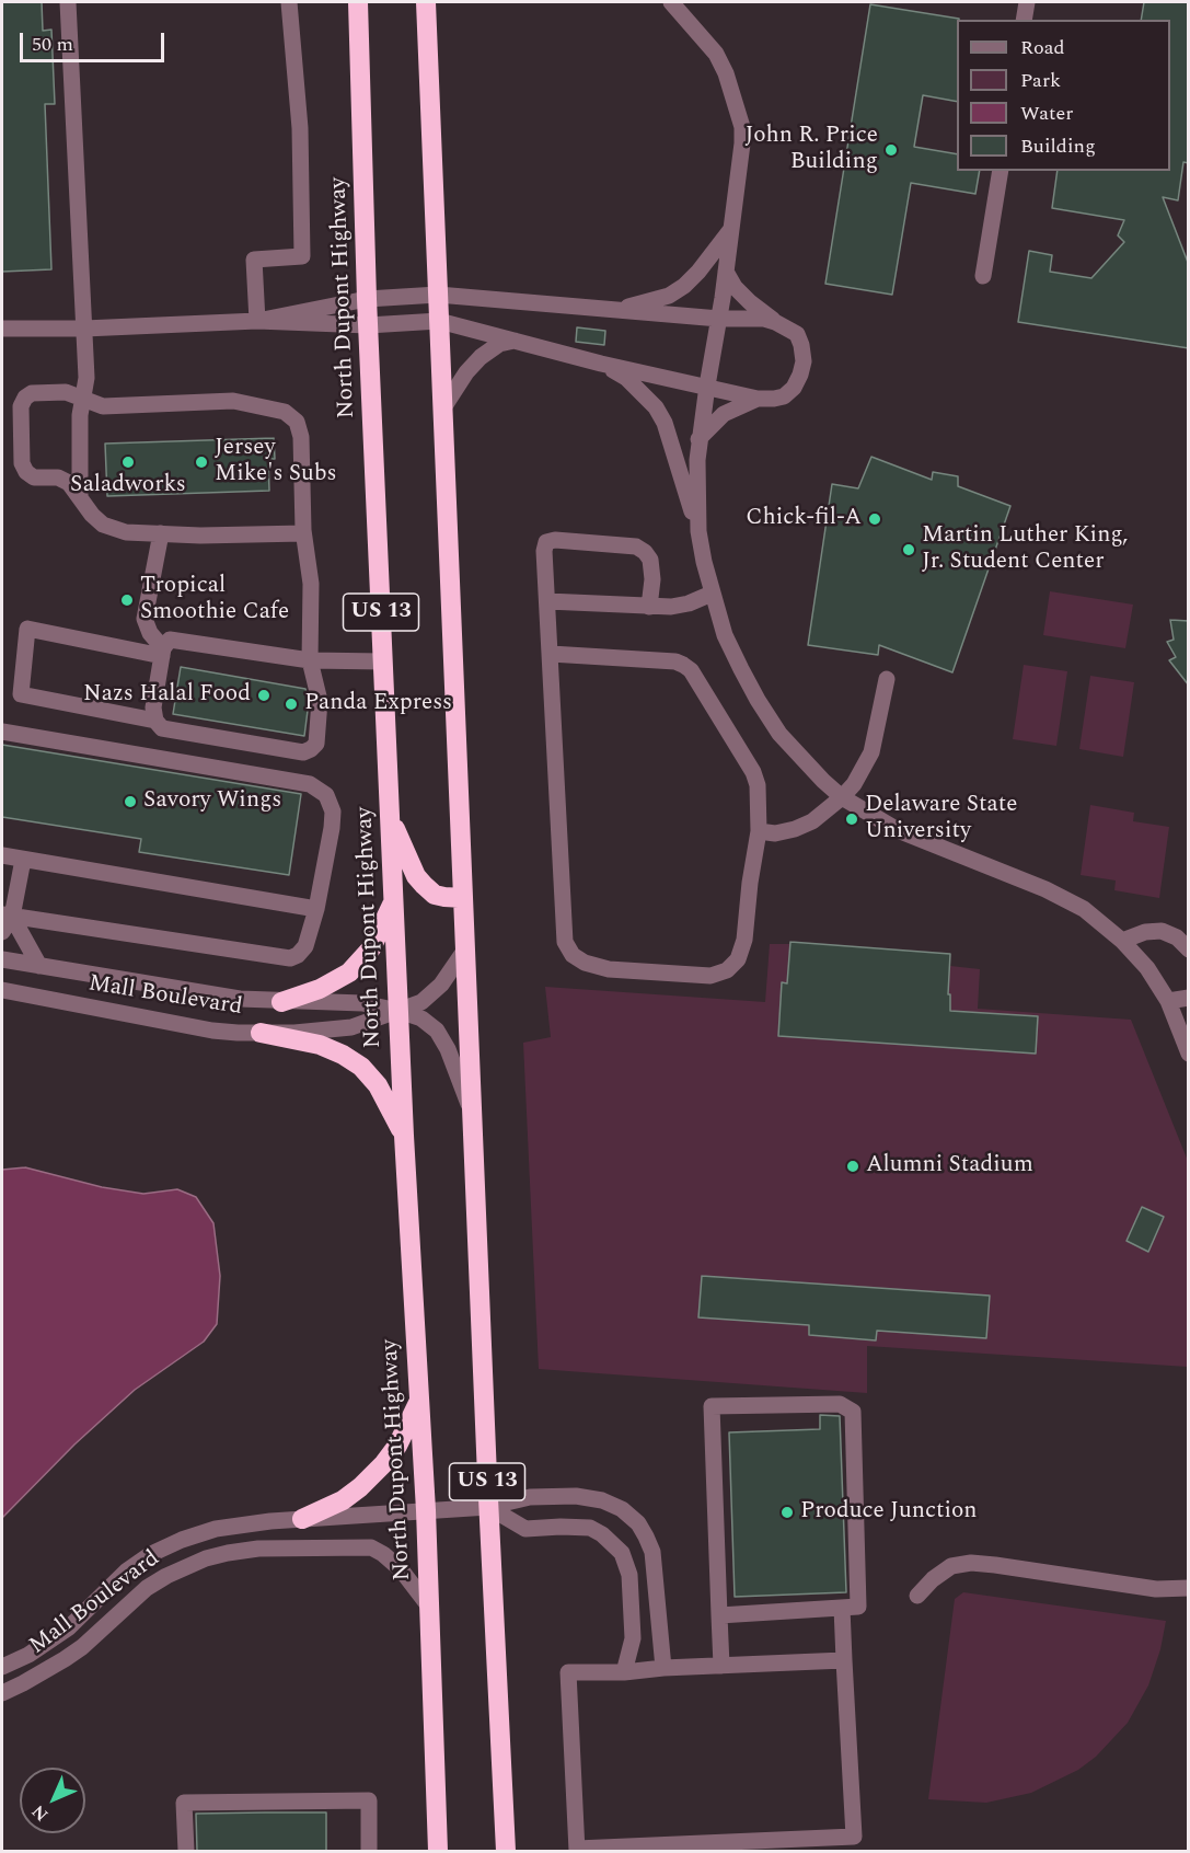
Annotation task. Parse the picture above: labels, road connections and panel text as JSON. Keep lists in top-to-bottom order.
{
  "streets": {
    "highway": ["North Dupont Highway", "US 13"],
    "street": ["Mall Boulevard"]
  },
  "crossings": [
    ["North Dupont Highway", "Mall Boulevard"],
    ["US 13", "Mall Boulevard"]
  ],
  "places": [
    "John R. Price Building",
    "Saladworks",
    "Jersey Mike's Subs",
    "Chick-fil-A",
    "Martin Luther King, Jr. Student Center",
    "Tropical Smoothie Cafe",
    "Nazs Halal Food",
    "Panda Express",
    "Savory Wings",
    "Delaware State University",
    "Alumni Stadium",
    "Produce Junction"
  ],
  "legend": [
    "Road",
    "Park",
    "Water",
    "Building"
  ],
  "scale_bar": "50 m",
  "north": "bottom left"
}
